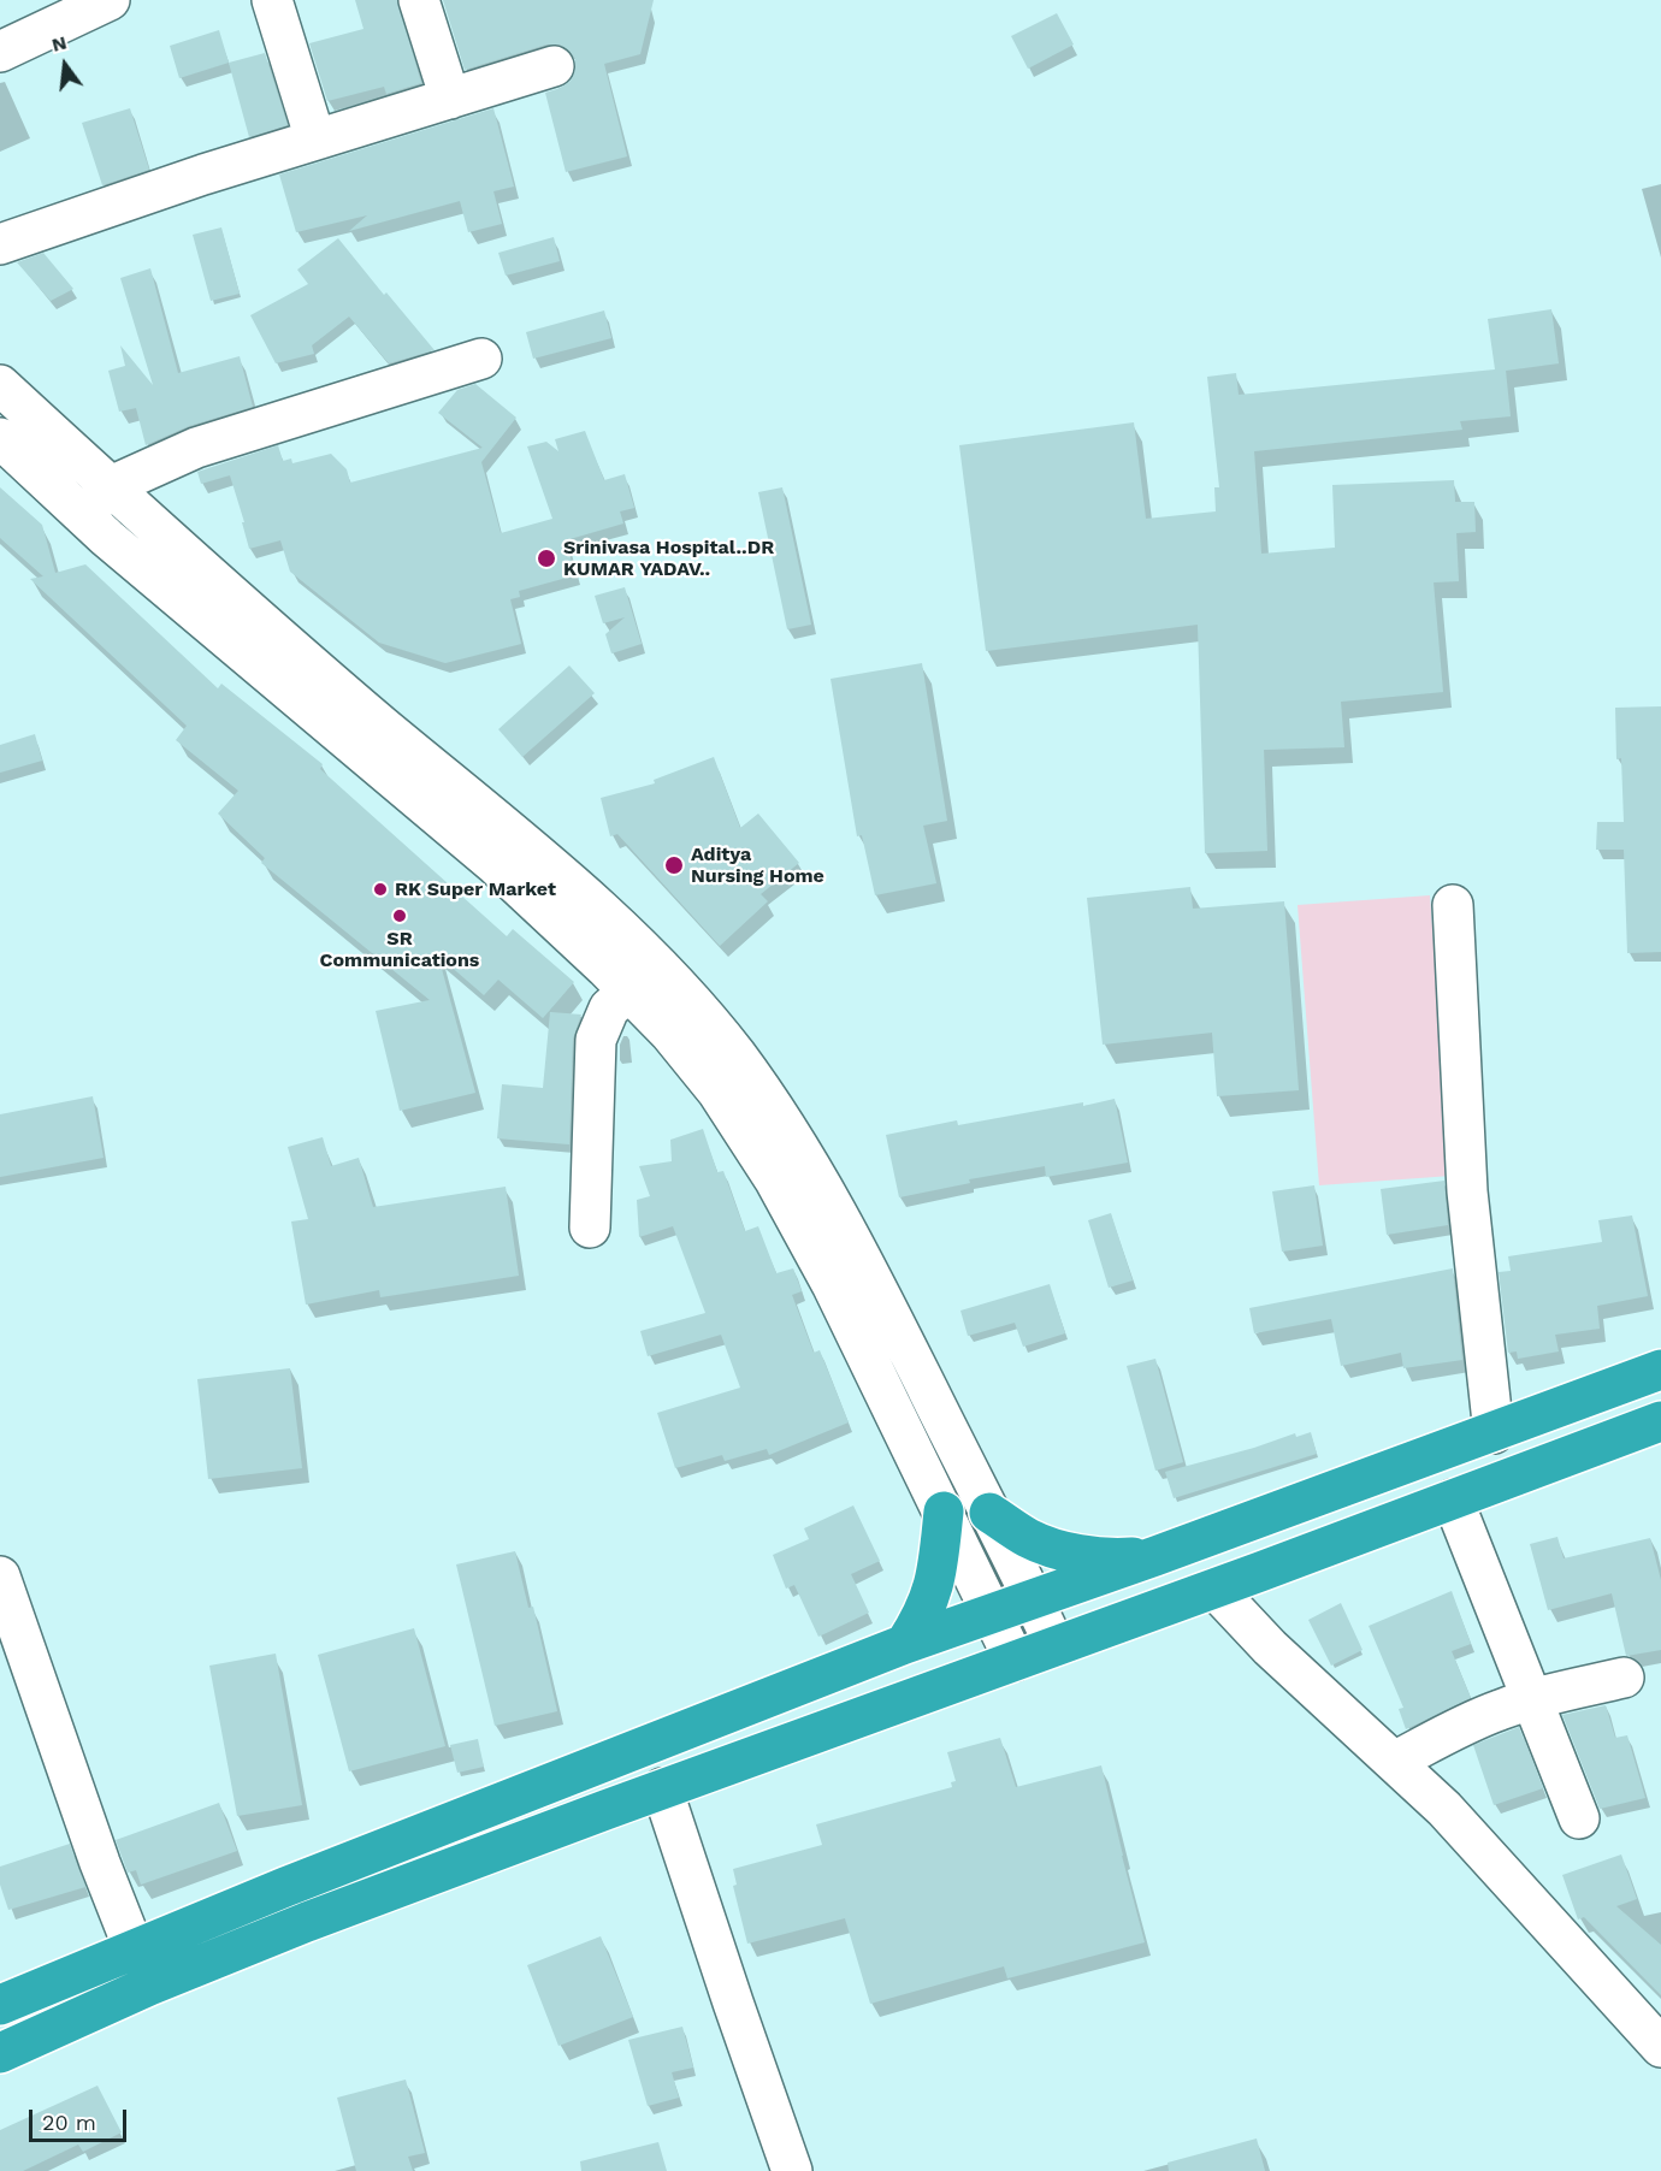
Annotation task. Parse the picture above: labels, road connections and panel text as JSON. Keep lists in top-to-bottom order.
{
  "places": [
    "Srinivasa Hospital..DR KUMAR YADAV..",
    "Aditya Nursing Home",
    "RK Super Market",
    "SR Communications"
  ],
  "scale_bar": "20 m",
  "north": "top"
}
